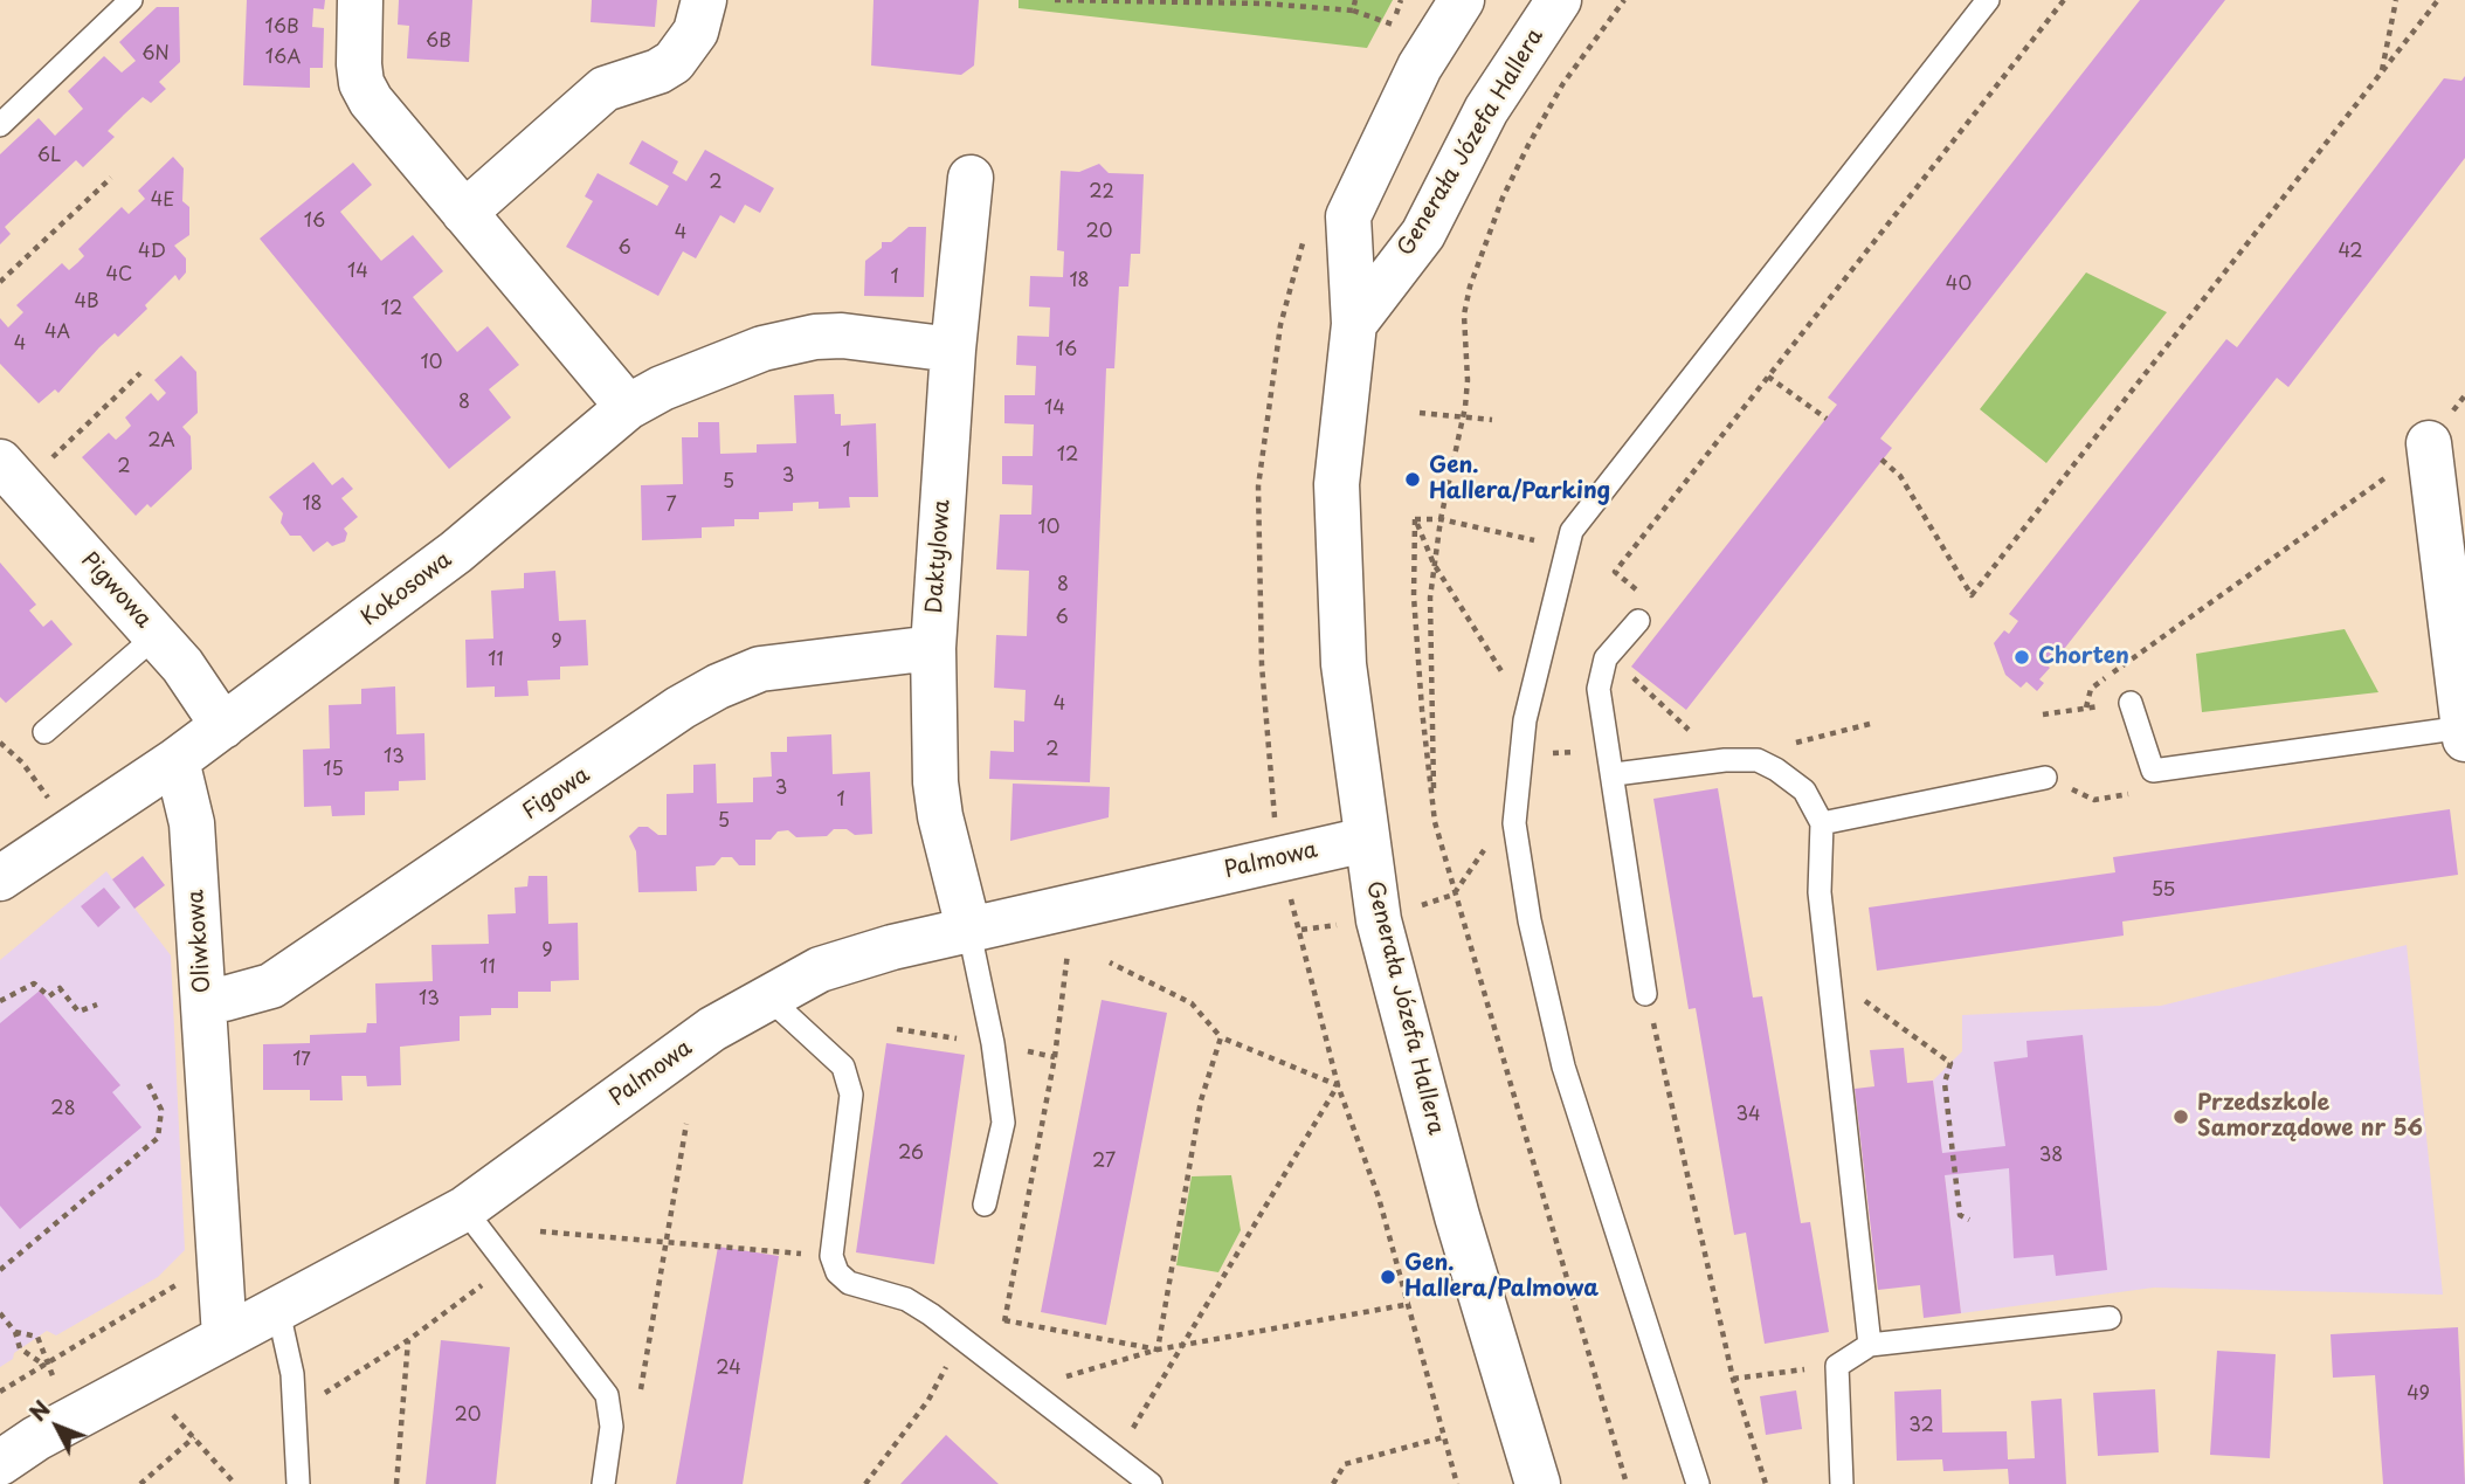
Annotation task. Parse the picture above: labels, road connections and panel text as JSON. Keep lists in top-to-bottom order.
{
  "streets": {
    "street": [
      "Generała Józefa Hallera",
      "Daktylowa",
      "Kokosowa",
      "Pigwowa",
      "Figowa",
      "Palmowa",
      "Oliwkowa"
    ]
  },
  "crossings": [
    ["Generała Józefa Hallera", "Palmowa"],
    ["Daktylowa", "Kokosowa"],
    ["Daktylowa", "Figowa"],
    ["Daktylowa", "Palmowa"],
    ["Kokosowa", "Pigwowa"],
    ["Kokosowa", "Oliwkowa"],
    ["Figowa", "Oliwkowa"],
    ["Palmowa", "Oliwkowa"]
  ],
  "places": [
    "Gen. Hallera/Parking",
    "Chorten",
    "Przedszkole Samorządowe nr 56",
    "Gen. Hallera/Palmowa"
  ],
  "house_numbers": [
    "16B",
    "6B",
    "6N",
    "16A",
    "6L",
    "2",
    "22",
    "4E",
    "16",
    "20",
    "4",
    "6",
    "4D",
    "42",
    "14",
    "4C",
    "1",
    "18",
    "40",
    "4B",
    "12",
    "4A",
    "4",
    "16",
    "10",
    "8",
    "14",
    "2A",
    "1",
    "12",
    "2",
    "3",
    "5",
    "18",
    "7",
    "10",
    "8",
    "6",
    "9",
    "11",
    "4",
    "2",
    "13",
    "15",
    "3",
    "1",
    "5",
    "55",
    "9",
    "11",
    "13",
    "17",
    "28",
    "34",
    "26",
    "38",
    "27",
    "24",
    "49",
    "20",
    "32"
  ],
  "north": "top left"
}
